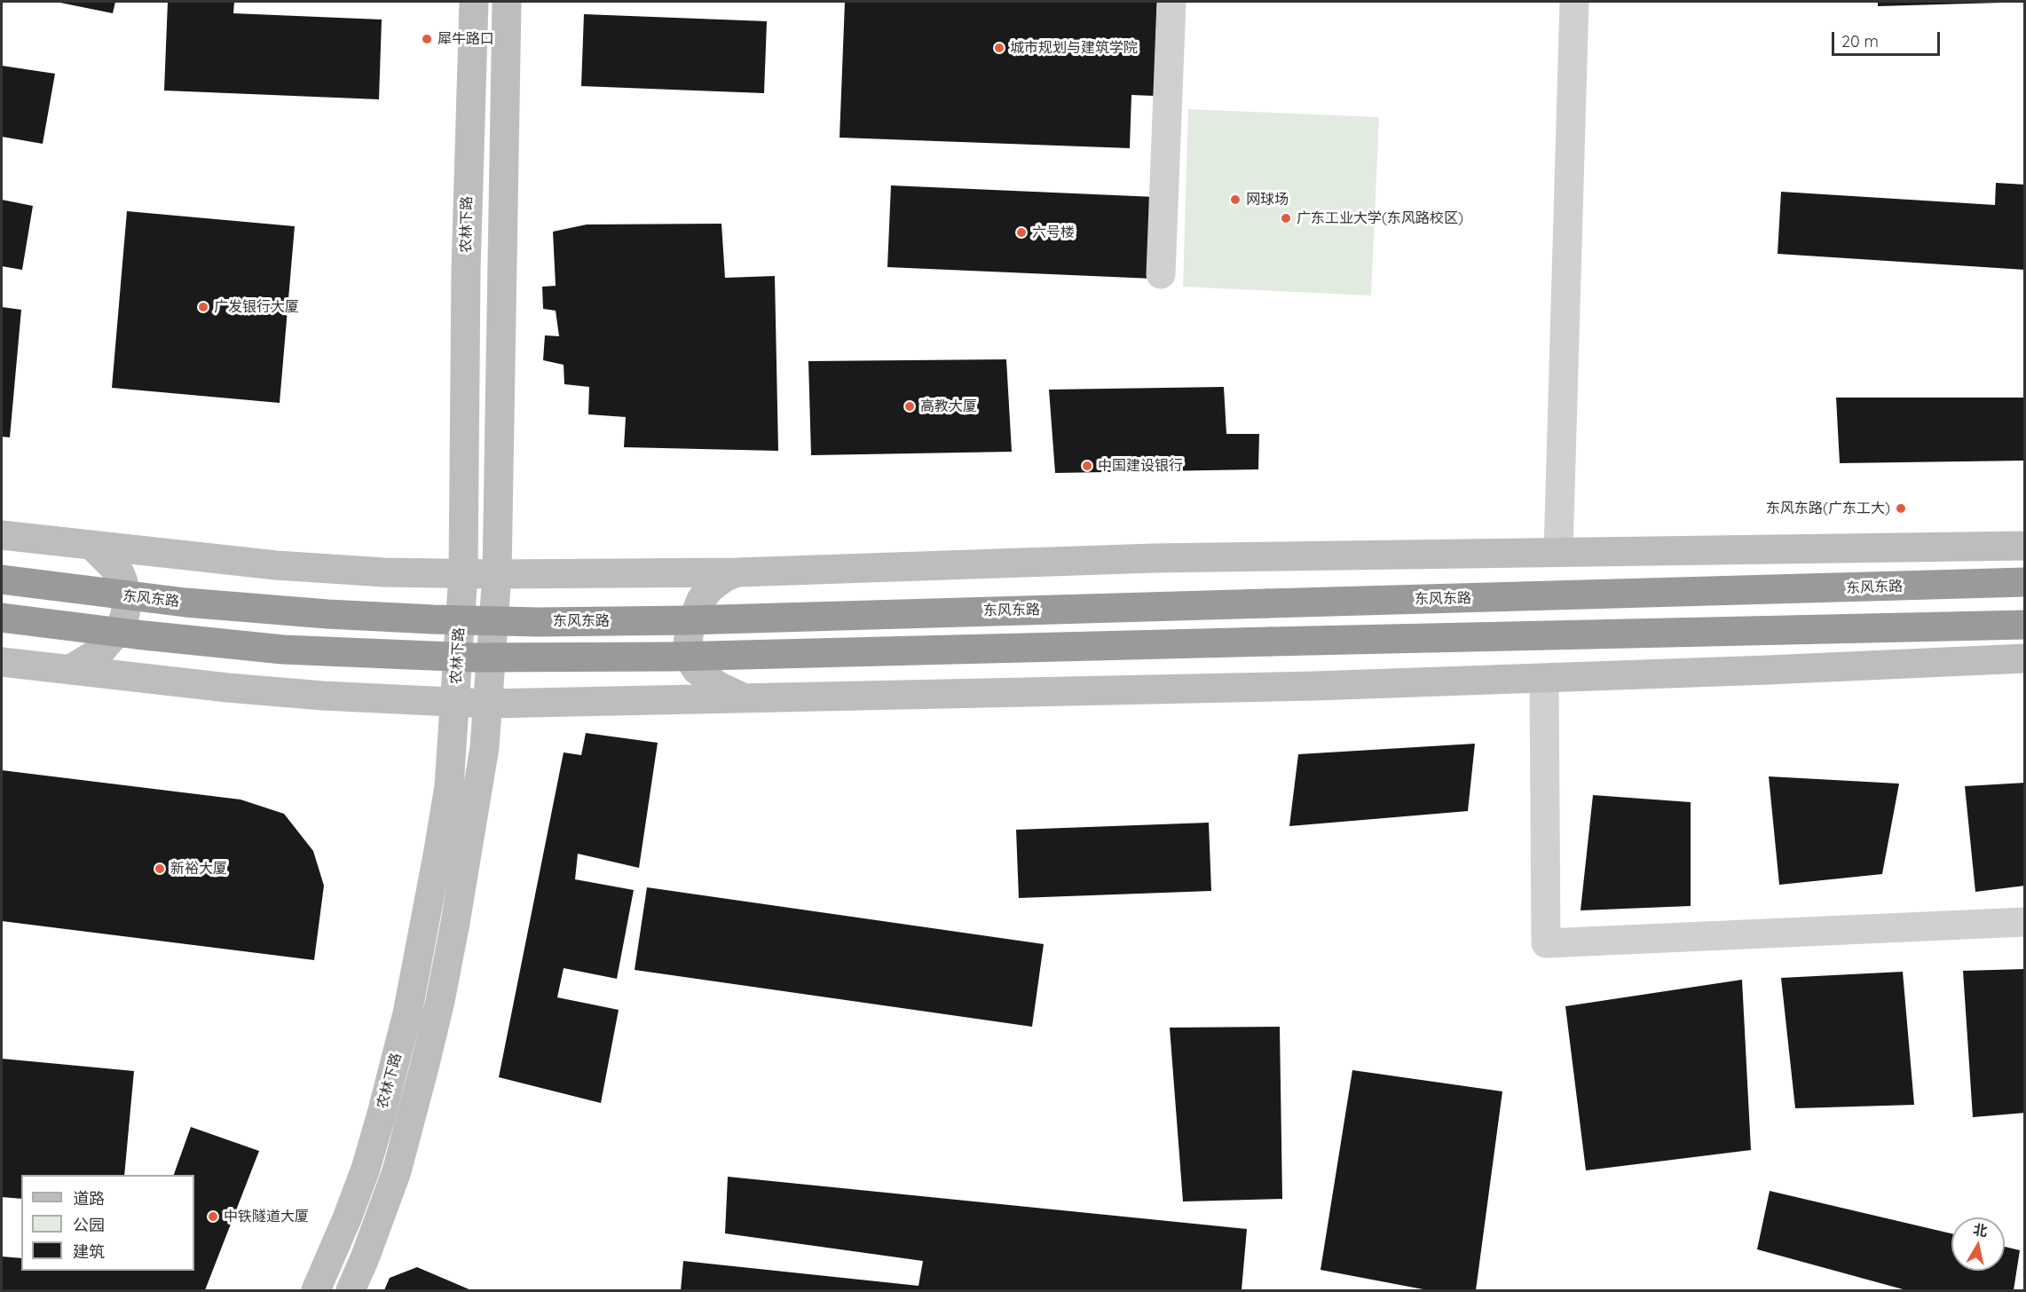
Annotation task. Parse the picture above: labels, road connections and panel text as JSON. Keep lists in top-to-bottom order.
{
  "streets": {
    "highway": ["东风东路"],
    "street": ["农林下路"]
  },
  "places": [
    "犀牛路口",
    "城市规划与建筑学院",
    "网球场",
    "广东工业大学(东风路校区)",
    "六号楼",
    "广发银行大厦",
    "高教大厦",
    "中国建设银行",
    "东风东路(广东工大)",
    "新裕大厦",
    "中铁隧道大厦"
  ],
  "legend": ["道路", "公园", "建筑"],
  "scale_bar": "20 m",
  "north": "top"
}
